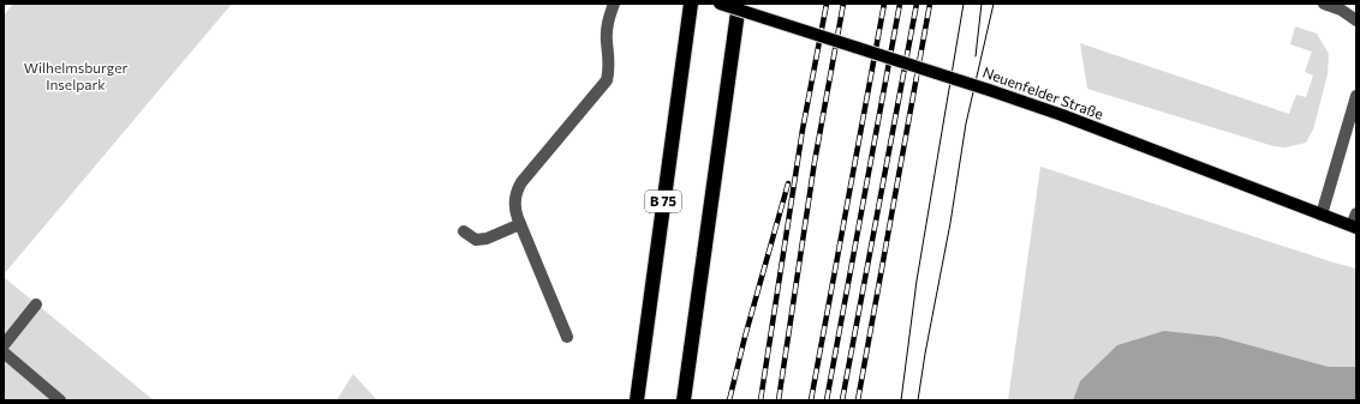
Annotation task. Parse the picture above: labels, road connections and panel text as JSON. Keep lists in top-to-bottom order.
{
  "streets": {
    "highway": ["B 75"],
    "main road": ["Neuenfelder Straße"]
  },
  "parks": ["Wilhelmsburger Inselpark"]
}
